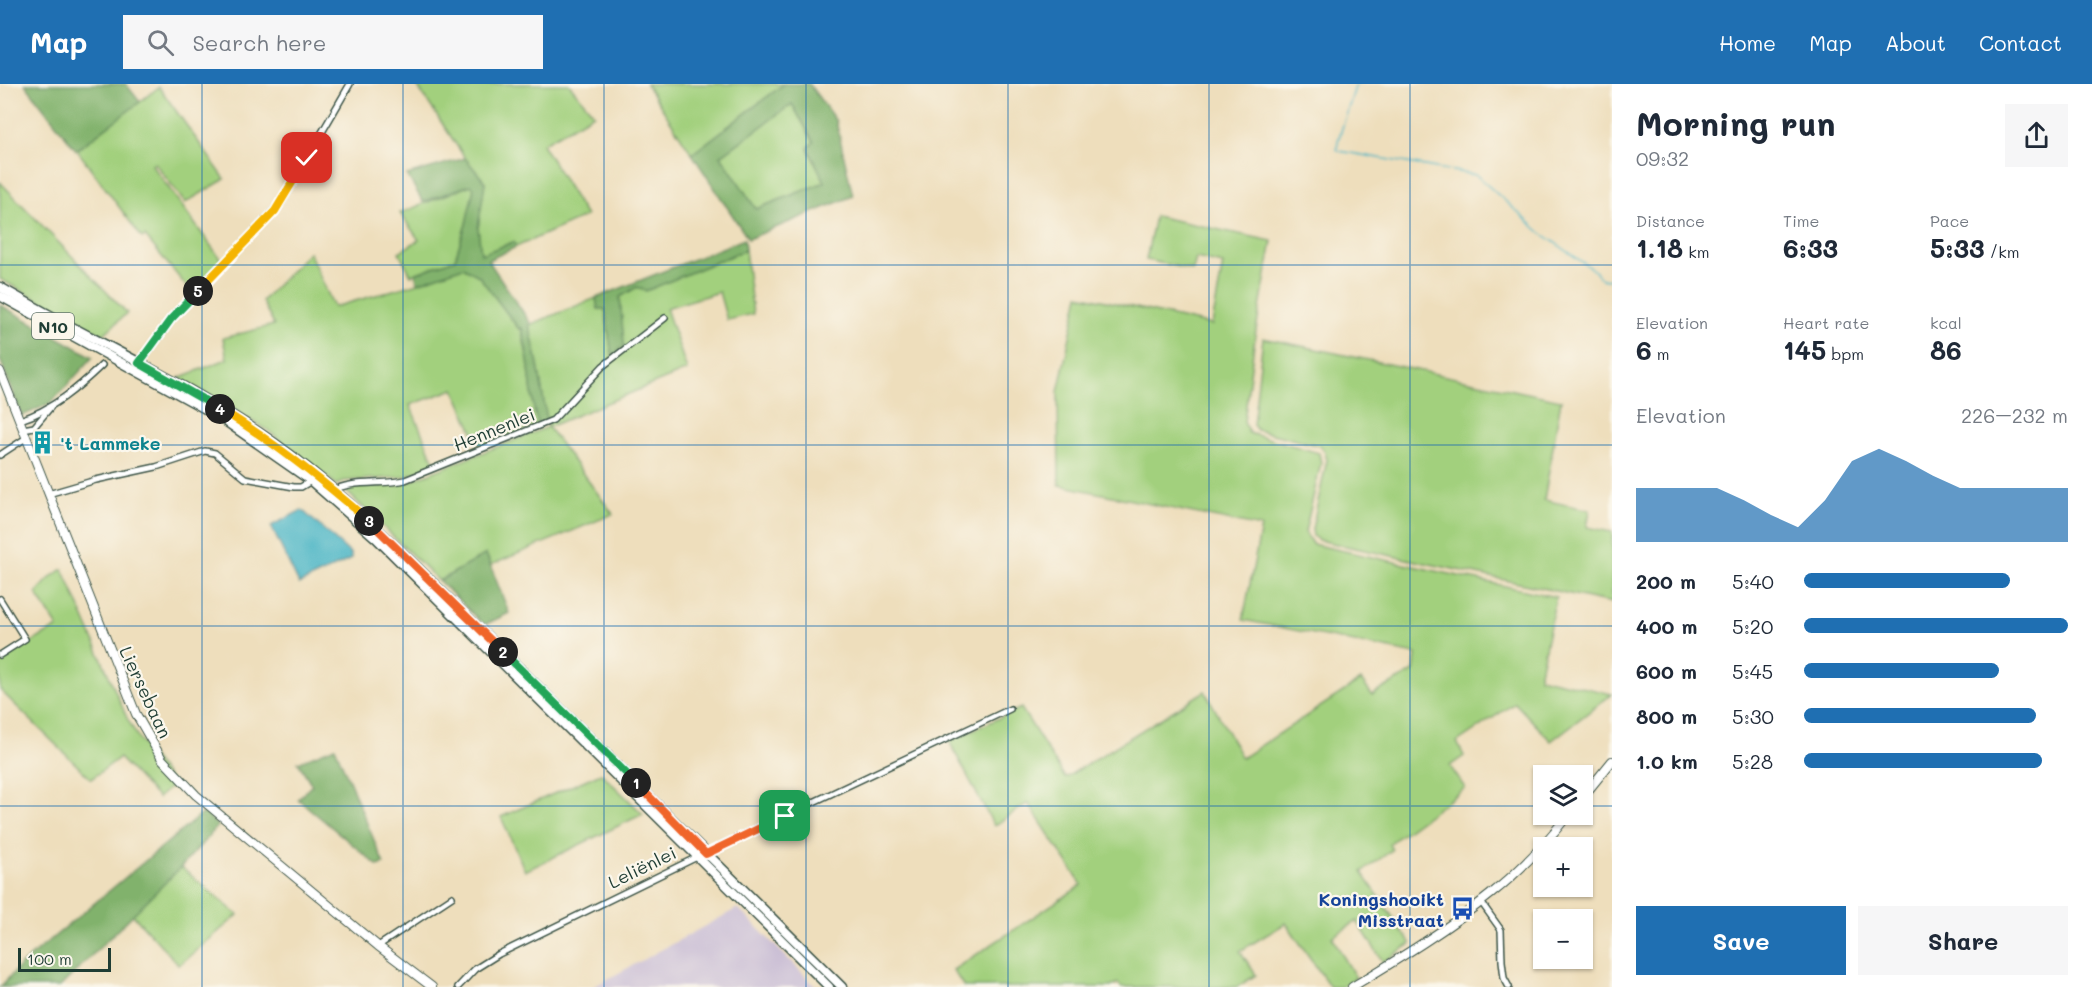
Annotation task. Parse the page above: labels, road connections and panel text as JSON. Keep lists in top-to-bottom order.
{
  "streets": {
    "main road": ["N10"],
    "street": ["Hennenlei", "Liersebaan", "Leliënlei"]
  },
  "crossings": [
    ["N10", "Hennenlei"],
    ["N10", "Leliënlei"]
  ],
  "places": {
    "building": ["'t Lammeke"],
    "bus stop": ["Koningshooikt Misstraat"]
  },
  "scale_bar": "100 m",
  "page": {
    "header": "Map",
    "search": "Search here",
    "nav": [
      "Home",
      "Map",
      "About",
      "Contact"
    ],
    "heading": ["Morning run", "09:32"],
    "stats": [
      ["Distance", "1.18 km"],
      ["Time", "6:33"],
      ["Pace", "5:33 /km"],
      ["Elevation", "6 m"],
      ["Heart rate", "145 bpm"],
      ["kcal", "86"]
    ],
    "pins": [
      "5",
      "4",
      "3",
      "2",
      "1"
    ],
    "chart": ["Elevation", "226–232 m"],
    "list": [
      {
        "name": "200 m",
        "note": "5:40"
      },
      {
        "name": "400 m",
        "note": "5:20"
      },
      {
        "name": "600 m",
        "note": "5:45"
      },
      {
        "name": "800 m",
        "note": "5:30"
      },
      {
        "name": "1.0 km",
        "note": "5:28"
      }
    ],
    "map_buttons": ["+", "−"],
    "buttons": ["Save", "Share"],
    "scale": "100 m"
  }
}
